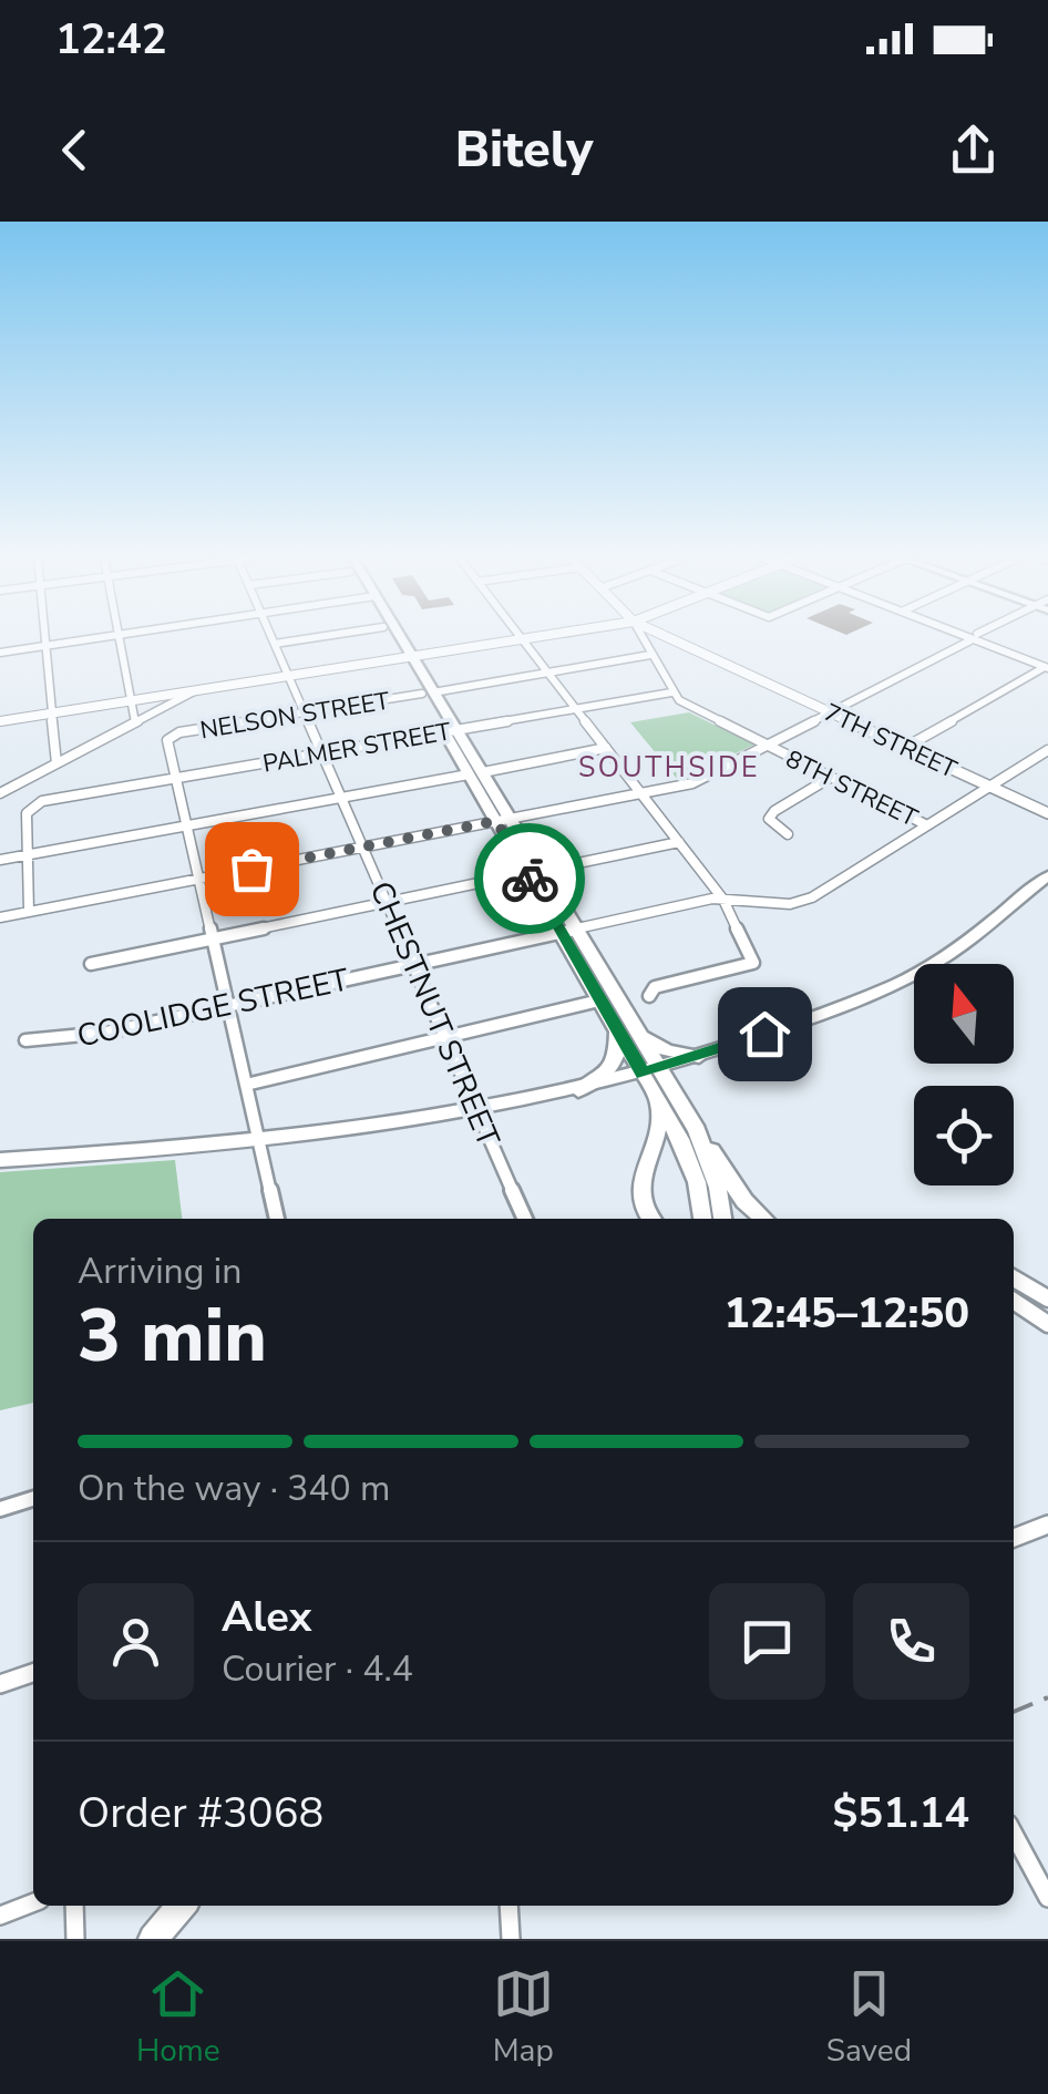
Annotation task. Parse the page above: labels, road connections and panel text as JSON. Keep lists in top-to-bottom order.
{
  "streets": {
    "street": [
      "NELSON STREET",
      "7TH STREET",
      "PALMER STREET",
      "8TH STREET",
      "COOLIDGE STREET",
      "CHESTNUT STREET"
    ]
  },
  "crossings": [
    ["NELSON STREET", "PALMER STREET"],
    ["NELSON STREET", "CHESTNUT STREET"],
    ["7TH STREET", "COOLIDGE STREET"],
    ["PALMER STREET", "8TH STREET"],
    ["PALMER STREET", "CHESTNUT STREET"],
    ["8TH STREET", "COOLIDGE STREET"],
    ["COOLIDGE STREET", "CHESTNUT STREET"]
  ],
  "districts": ["SOUTHSIDE"],
  "north": "top",
  "page": {
    "status": "12:42",
    "header": "Bitely",
    "heading": ["3 min", "Arriving in", "12:45–12:50"],
    "panel": [
      "Alex",
      "Courier · 4.4",
      "Order #3068",
      "$51.14"
    ],
    "bar": "On the way · 340 m",
    "tabs": ["Home", "Map", "Saved"]
  }
}
